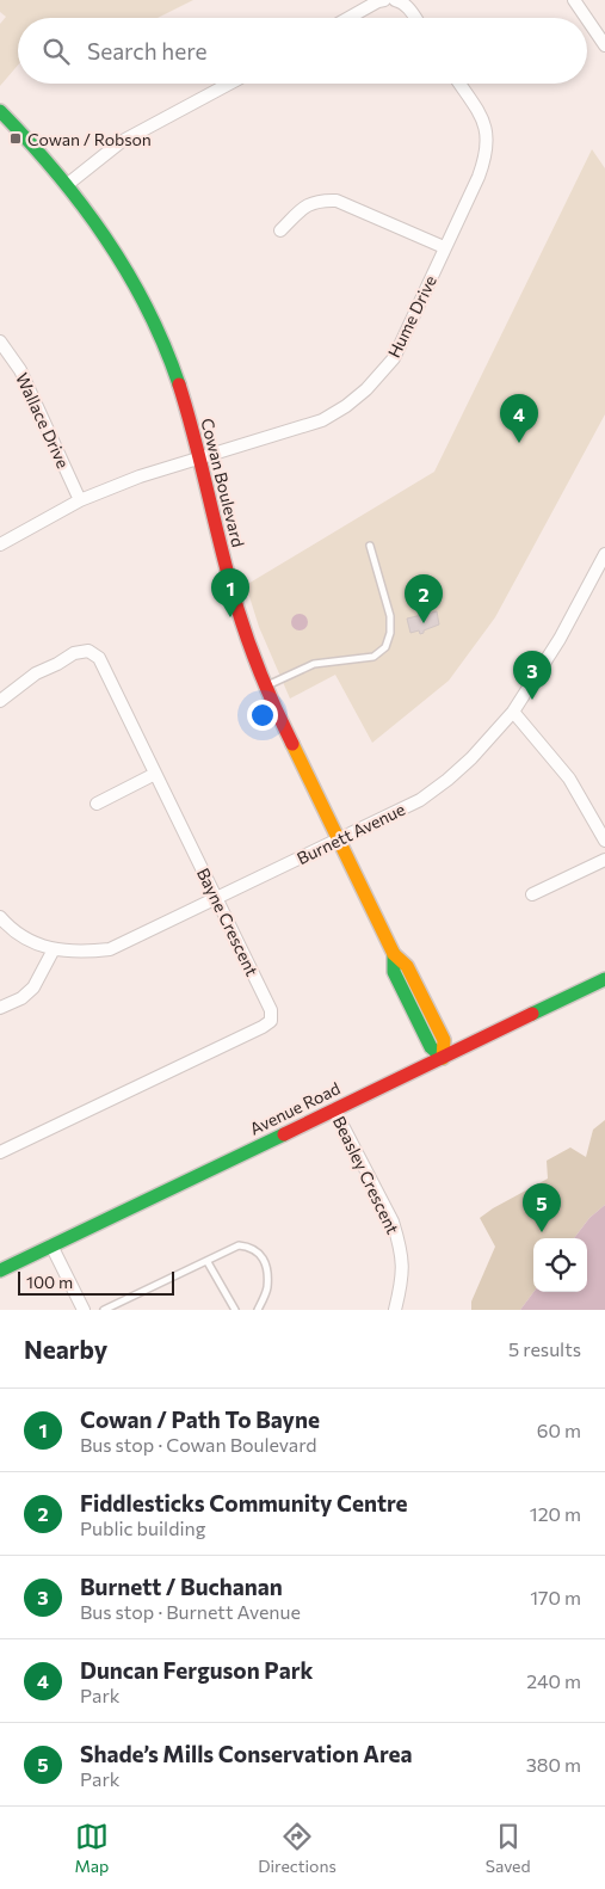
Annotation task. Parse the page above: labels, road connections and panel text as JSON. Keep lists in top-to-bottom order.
{
  "streets": {
    "street": [
      "Hume Drive",
      "Wallace Drive",
      "Cowan Boulevard",
      "Burnett Avenue",
      "Bayne Crescent",
      "Avenue Road",
      "Beasley Crescent"
    ]
  },
  "crossings": [
    ["Hume Drive", "Cowan Boulevard"],
    ["Cowan Boulevard", "Burnett Avenue"],
    ["Cowan Boulevard", "Avenue Road"],
    ["Burnett Avenue", "Bayne Crescent"],
    ["Avenue Road", "Beasley Crescent"]
  ],
  "places": {
    "transit": ["Cowan / Robson"]
  },
  "scale_bar": "100 m",
  "page": {
    "search": "Search here",
    "pins": [
      "4",
      "1",
      "2",
      "3",
      "5"
    ],
    "scale": "100 m",
    "heading": ["Nearby", "5 results"],
    "list": [
      {
        "mark": "1",
        "name": "Cowan / Path To Bayne",
        "note": "Bus stop · Cowan Boulevard",
        "value": "60 m"
      },
      {
        "mark": "2",
        "name": "Fiddlesticks Community Centre",
        "note": "Public building",
        "value": "120 m"
      },
      {
        "mark": "3",
        "name": "Burnett / Buchanan",
        "note": "Bus stop · Burnett Avenue",
        "value": "170 m"
      },
      {
        "mark": "4",
        "name": "Duncan Ferguson Park",
        "note": "Park",
        "value": "240 m"
      },
      {
        "mark": "5",
        "name": "Shade’s Mills Conservation Area",
        "note": "Park",
        "value": "380 m"
      }
    ],
    "nav": ["Map", "Directions", "Saved"]
  }
}
